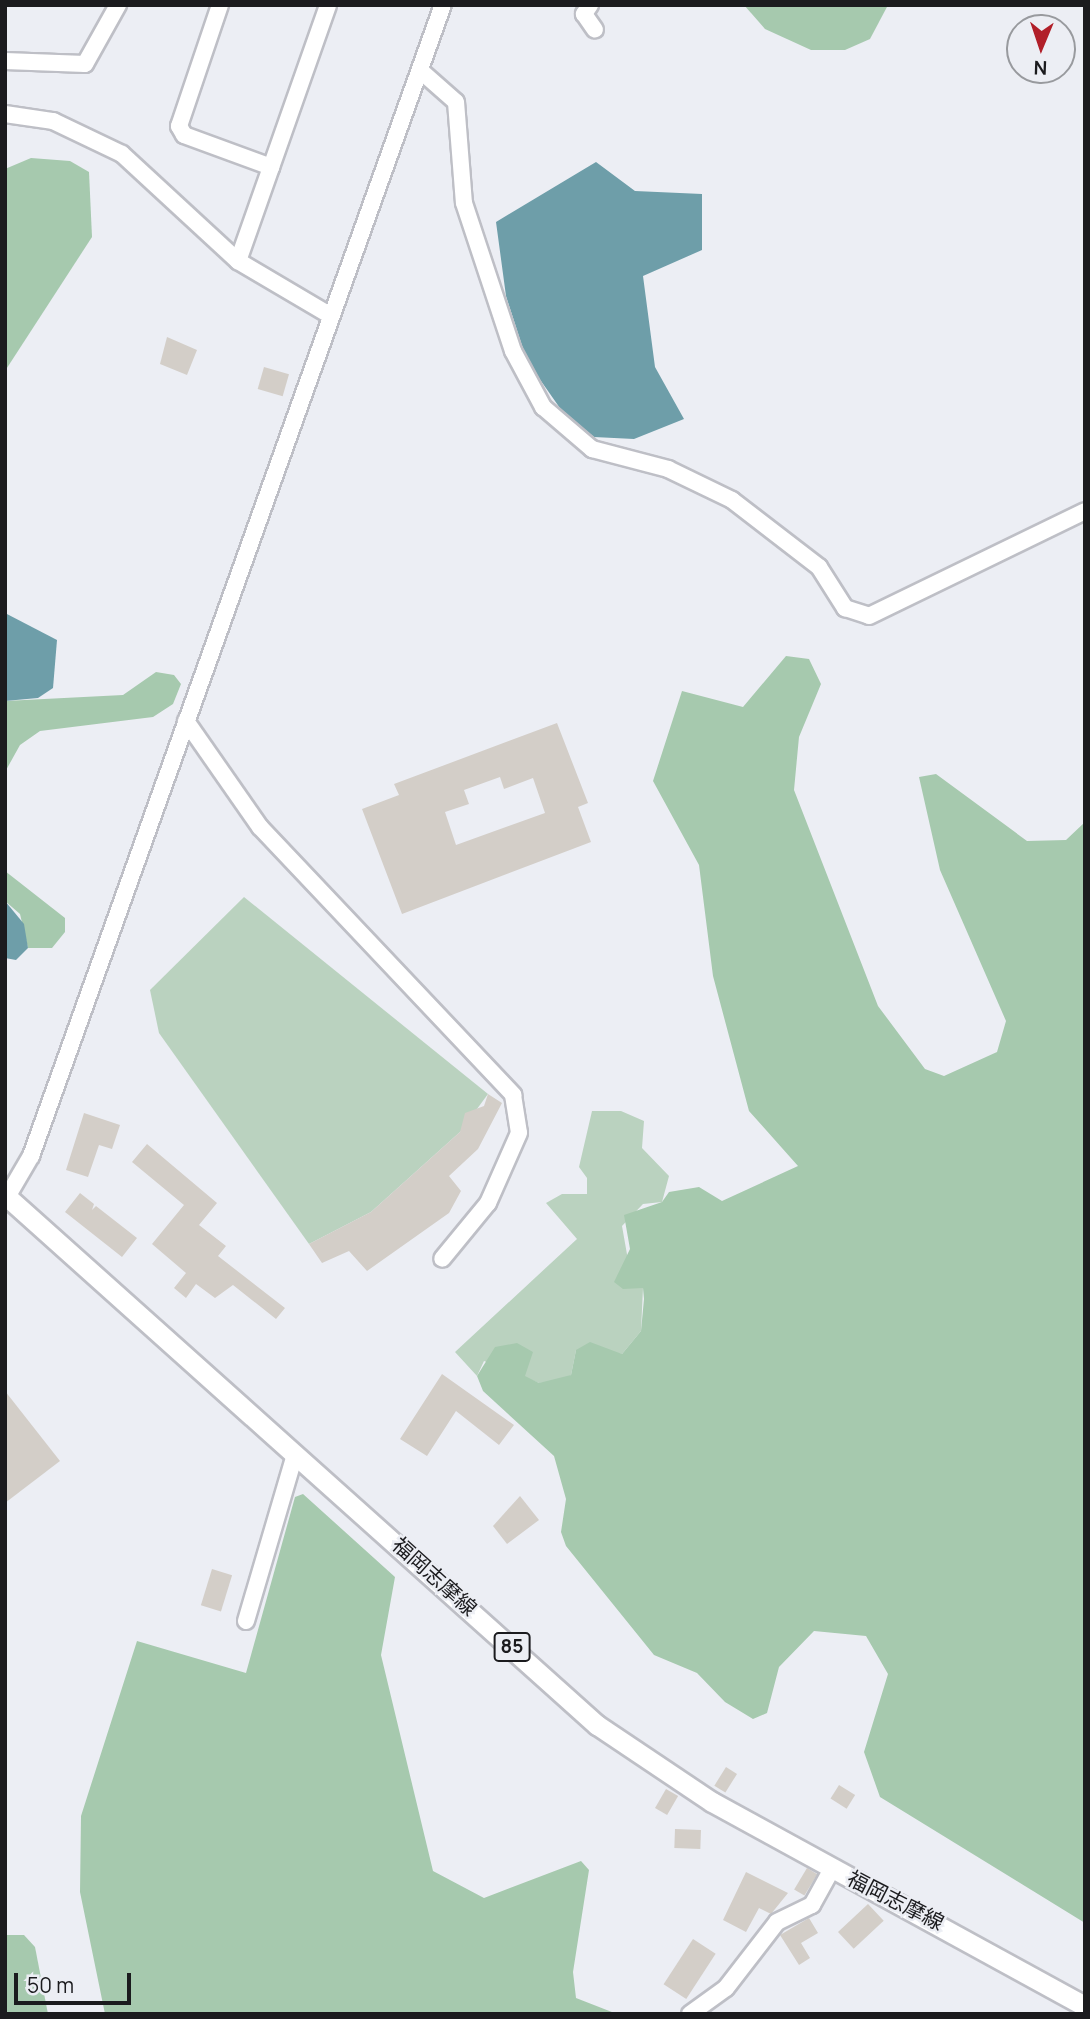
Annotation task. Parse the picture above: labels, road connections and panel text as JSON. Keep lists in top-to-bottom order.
{
  "streets": {
    "main road": ["福岡志摩線", "85"]
  },
  "scale_bar": "50 m",
  "north": "bottom"
}
